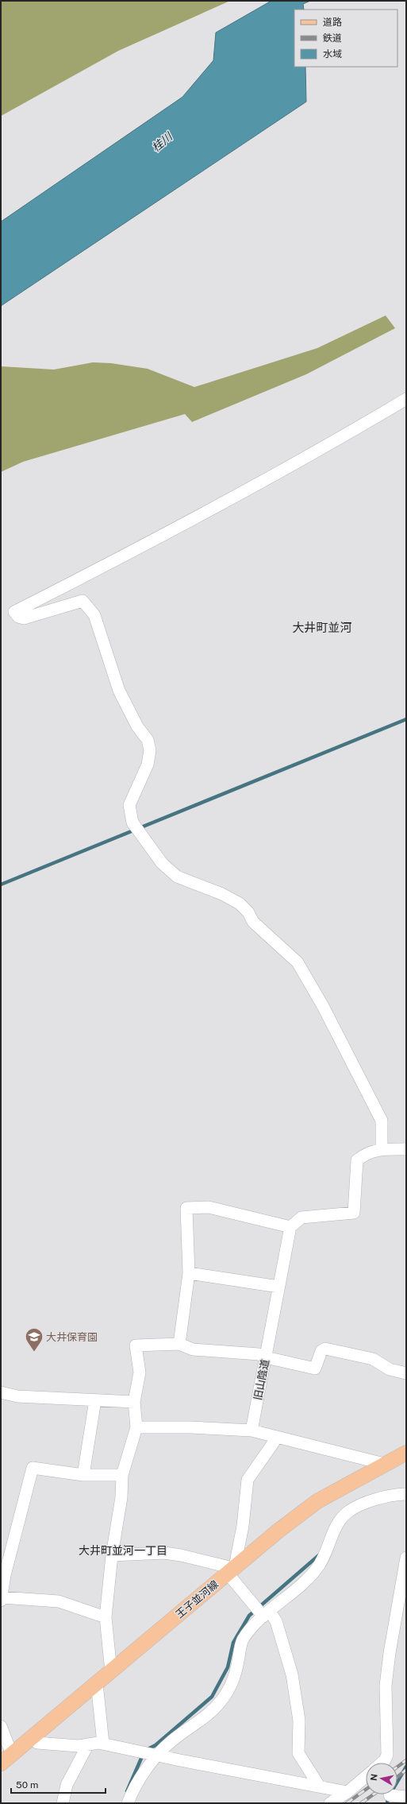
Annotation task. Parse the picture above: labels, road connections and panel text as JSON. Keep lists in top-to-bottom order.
{
  "streets": {
    "main road": ["王子並河線"],
    "street": ["旧山陰道"]
  },
  "districts": ["大井町並河", "大井町並河一丁目"],
  "water": ["桂川"],
  "places": {
    "school or university": ["大井保育園"]
  },
  "legend": ["道路", "鉄道", "水域"],
  "scale_bar": "50 m",
  "north": "left"
}
